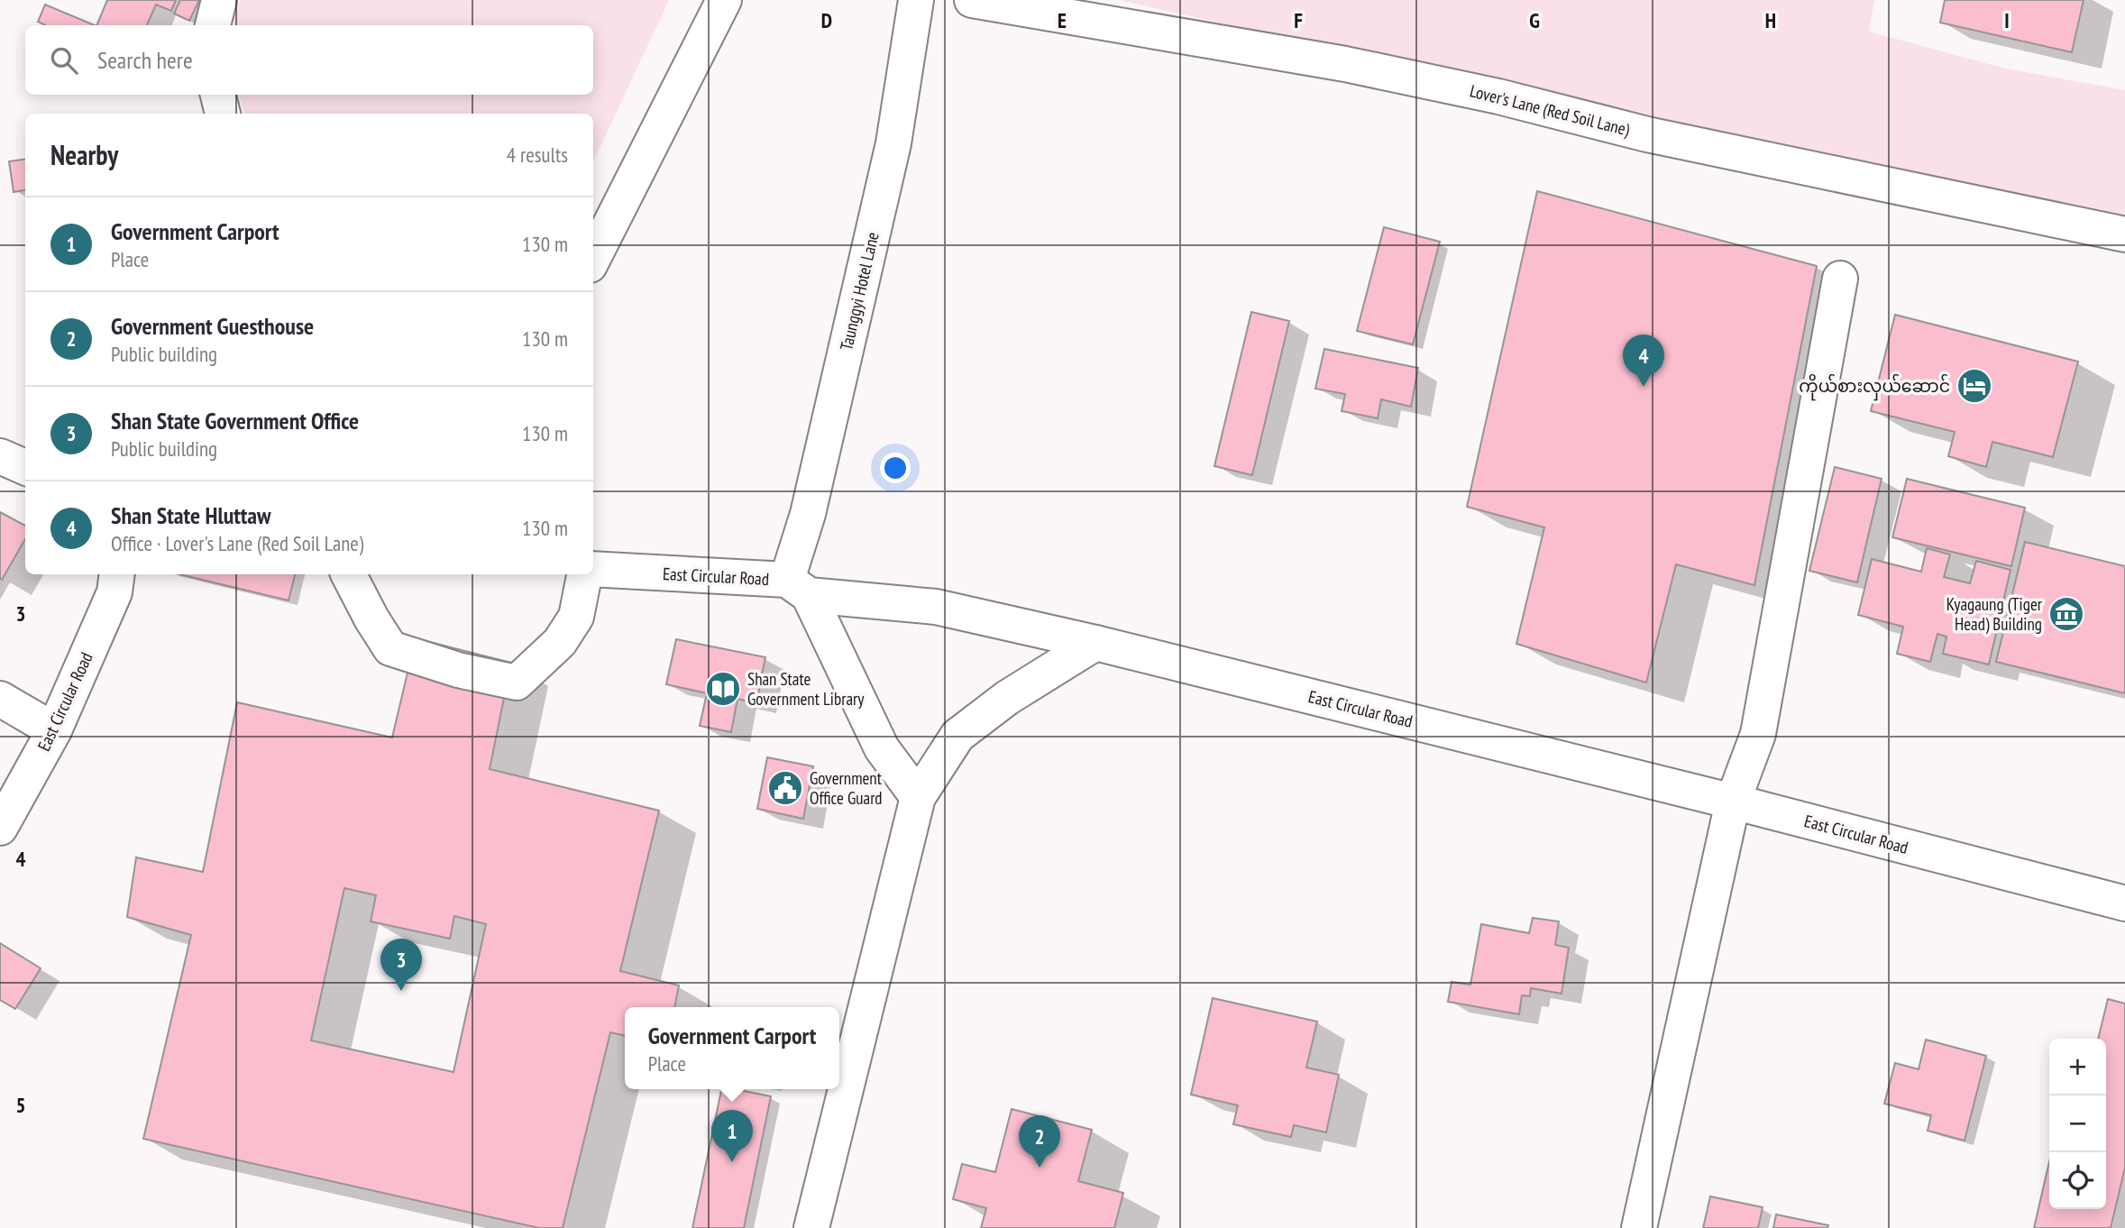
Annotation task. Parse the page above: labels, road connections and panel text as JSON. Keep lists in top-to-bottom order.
{
  "streets": {
    "street": ["Lover's Lane (Red Soil Lane)", "Taunggyi Hotel Lane", "East Circular Road"]
  },
  "crossings": [
    ["Taunggyi Hotel Lane", "East Circular Road"]
  ],
  "places": {
    "hotel": ["ကိုယ်စားလှယ်ဆောင်"],
    "museum": ["Kyagaung (Tiger Head) Building"],
    "library": ["Shan State Government Library"],
    "public building": ["Government Office Guard"]
  },
  "page": {
    "search": "Search here",
    "heading": ["Nearby", "4 results"],
    "list": [
      {
        "mark": "1",
        "name": "Government Carport",
        "note": "Place",
        "value": "130 m"
      },
      {
        "mark": "2",
        "name": "Government Guesthouse",
        "note": "Public building",
        "value": "130 m"
      },
      {
        "mark": "3",
        "name": "Shan State Government Office",
        "note": "Public building",
        "value": "130 m"
      },
      {
        "mark": "4",
        "name": "Shan State Hluttaw",
        "note": "Office · Lover's Lane (Red Soil Lane)",
        "value": "130 m"
      }
    ],
    "pins": [
      "4",
      "3",
      "1",
      "2"
    ],
    "popup": ["Government Carport", "Place"],
    "map_buttons": ["+", "−"]
  },
  "grid": {
    "columns": [
      "D",
      "E",
      "F",
      "G",
      "H",
      "I"
    ],
    "rows": ["3", "4", "5"]
  }
}
